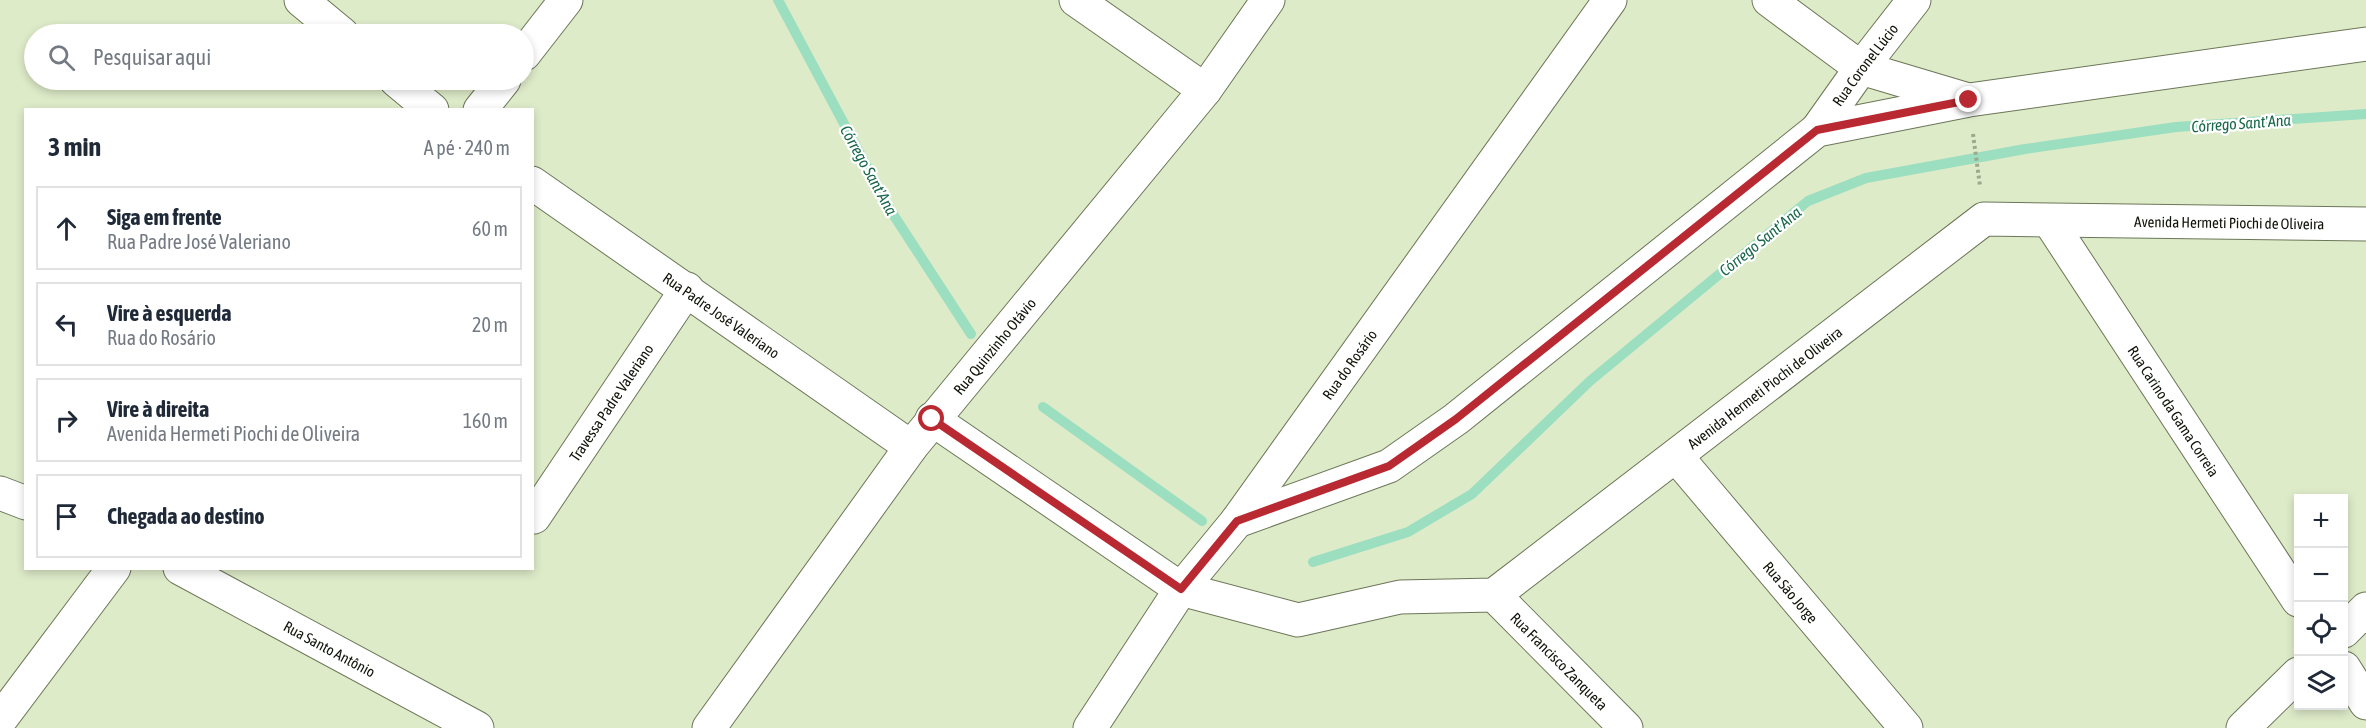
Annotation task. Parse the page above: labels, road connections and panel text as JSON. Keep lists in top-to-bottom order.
{
  "streets": {
    "street": [
      "Rua Coronel Lúcio",
      "Avenida Hermeti Piochi de Oliveira",
      "Rua Padre José Valeriano",
      "Rua Quinzinho Otávio",
      "Rua do Rosário",
      "Travessa Padre Valeriano",
      "Rua Carino da Gama Correia",
      "Rua São Jorge",
      "Rua Santo Antônio",
      "Rua Francisco Zanqueta"
    ]
  },
  "crossings": [
    ["Avenida Hermeti Piochi de Oliveira", "Rua Carino da Gama Correia"],
    ["Avenida Hermeti Piochi de Oliveira", "Rua São Jorge"],
    ["Avenida Hermeti Piochi de Oliveira", "Rua Francisco Zanqueta"],
    ["Rua Padre José Valeriano", "Rua Quinzinho Otávio"],
    ["Rua Padre José Valeriano", "Travessa Padre Valeriano"]
  ],
  "water": ["Córrego Sant'Ana"],
  "page": {
    "search": "Pesquisar aqui",
    "heading": ["3 min", "A pé · 240 m"],
    "list": [
      ["Siga em frente", "Rua Padre José Valeriano", "60 m"],
      ["Vire à esquerda", "Rua do Rosário", "20 m"],
      ["Vire à direita", "Avenida Hermeti Piochi de Oliveira", "160 m"],
      "Chegada ao destino"
    ],
    "map_buttons": ["+", "−"]
  }
}
